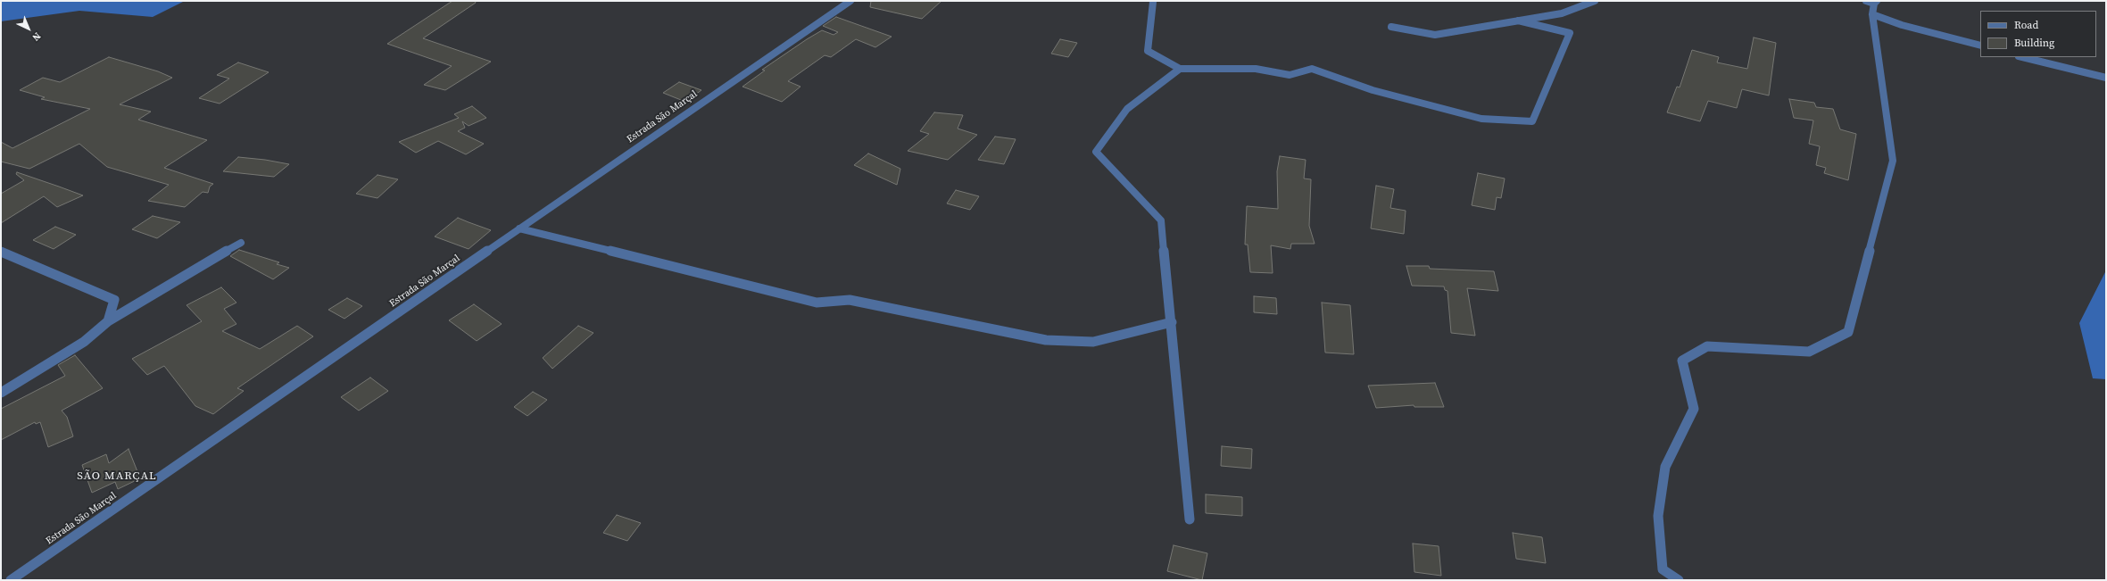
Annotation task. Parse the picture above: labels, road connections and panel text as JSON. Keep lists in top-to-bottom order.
{
  "streets": {
    "street": ["Estrada São Marçal"]
  },
  "districts": ["SÃO MARÇAL"],
  "legend": ["Road", "Building"],
  "north": "bottom right"
}
